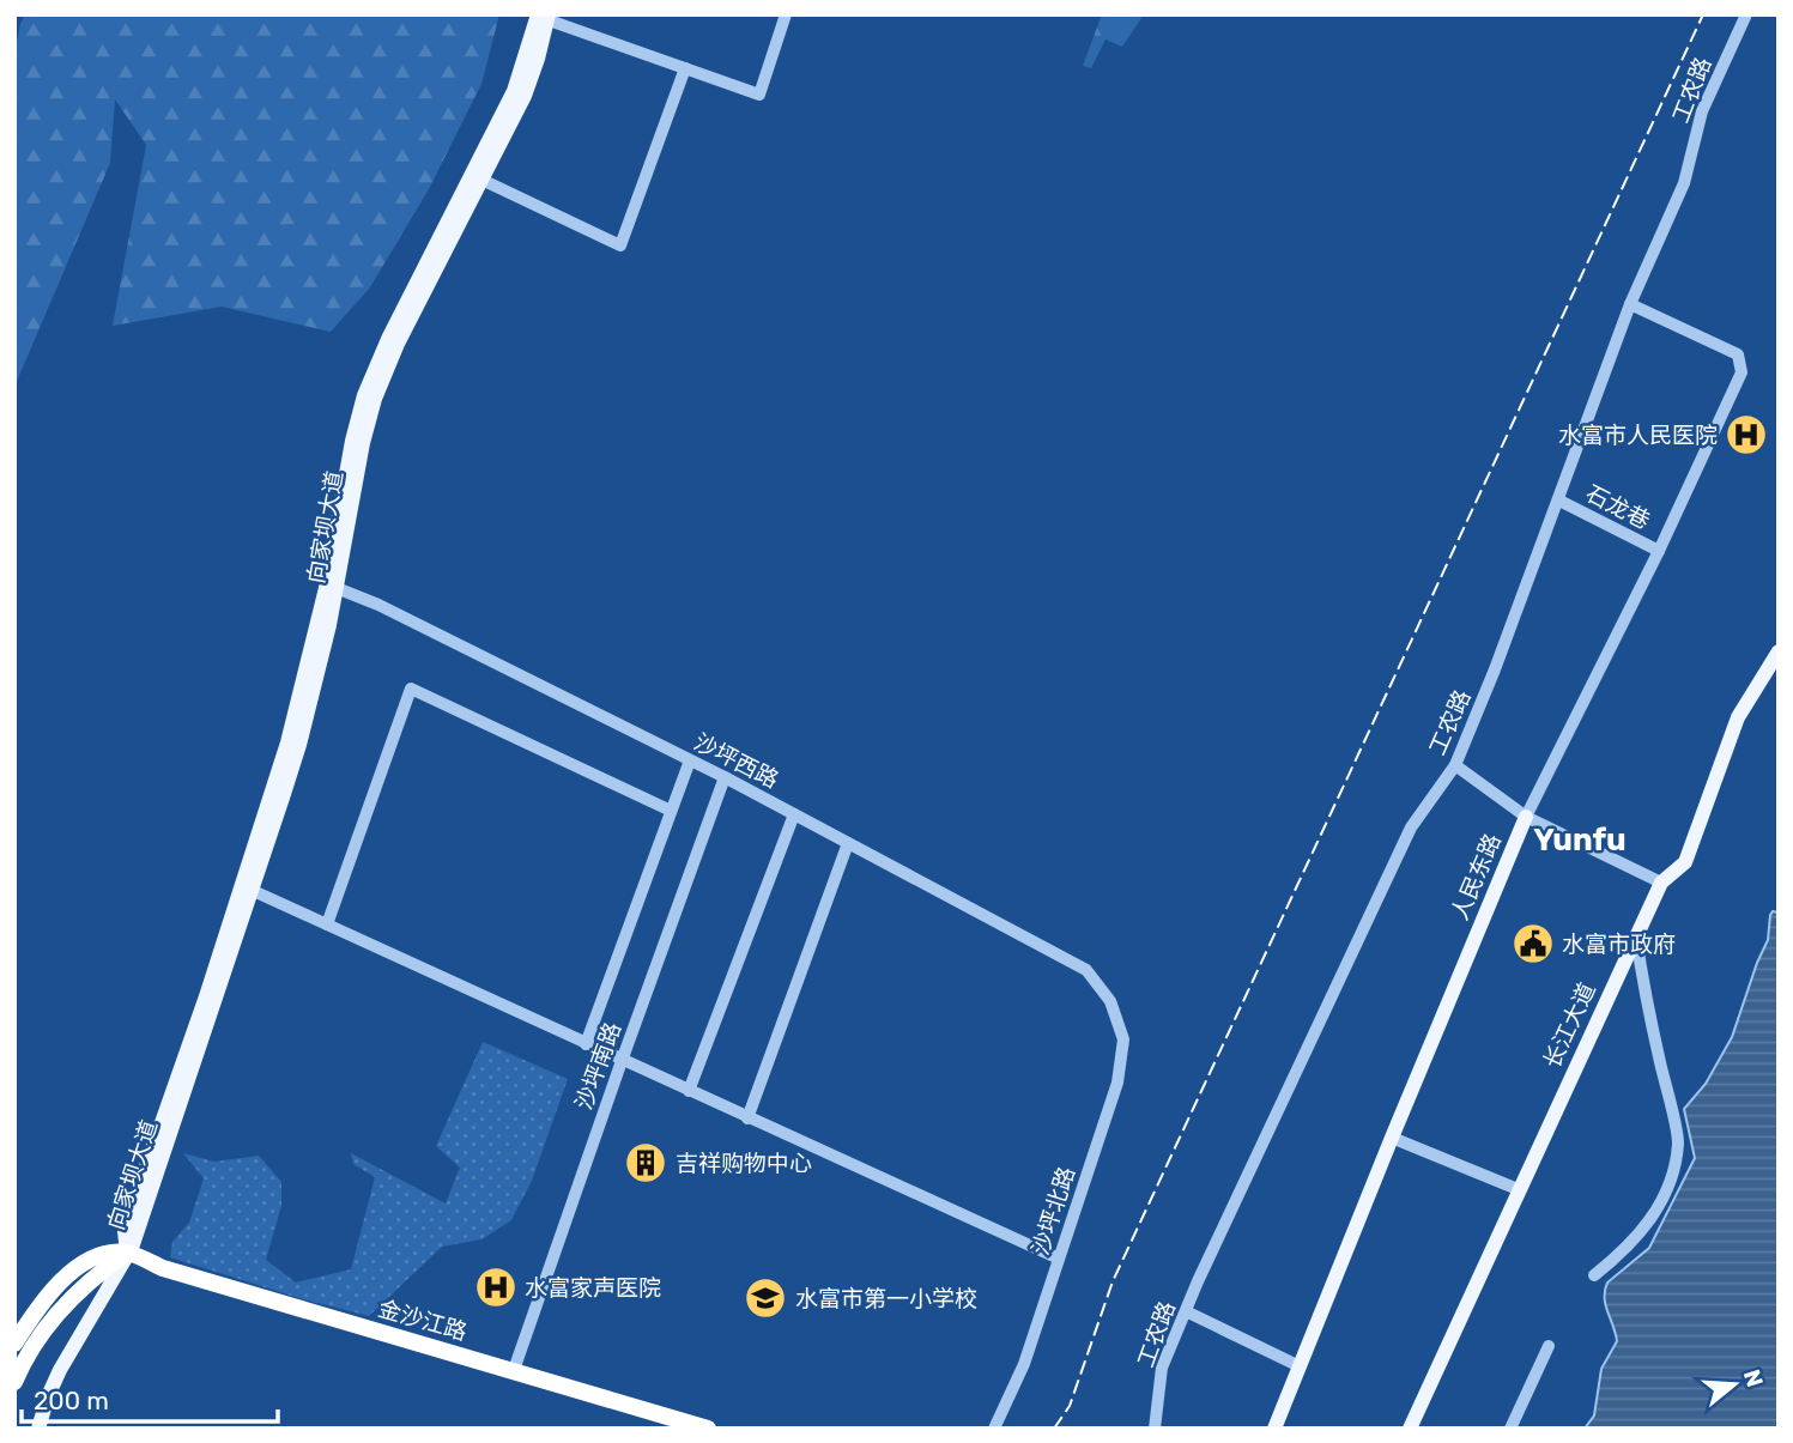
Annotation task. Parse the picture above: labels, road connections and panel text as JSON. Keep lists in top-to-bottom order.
{
  "streets": {
    "highway": ["金沙江路"],
    "main road": ["向家坝大道", "人民东路", "长江大道"],
    "street": [
      "工农路",
      "石龙巷",
      "沙坪西路",
      "沙坪南路",
      "沙坪北路"
    ]
  },
  "crossings": [
    ["工农路", "石龙巷"],
    ["工农路", "人民东路"],
    ["石龙巷", "人民东路"],
    ["向家坝大道", "沙坪西路"],
    ["向家坝大道", "金沙江路"],
    ["沙坪西路", "沙坪南路"],
    ["沙坪西路", "沙坪北路"],
    ["沙坪南路", "金沙江路"]
  ],
  "districts": ["Yunfu"],
  "places": {
    "hospital": ["水富市人民医院", "水富家声医院"],
    "public building": ["水富市政府"],
    "building": ["吉祥购物中心"],
    "school or university": ["水富市第一小学校"]
  },
  "scale_bar": "200 m",
  "north": "right"
}
